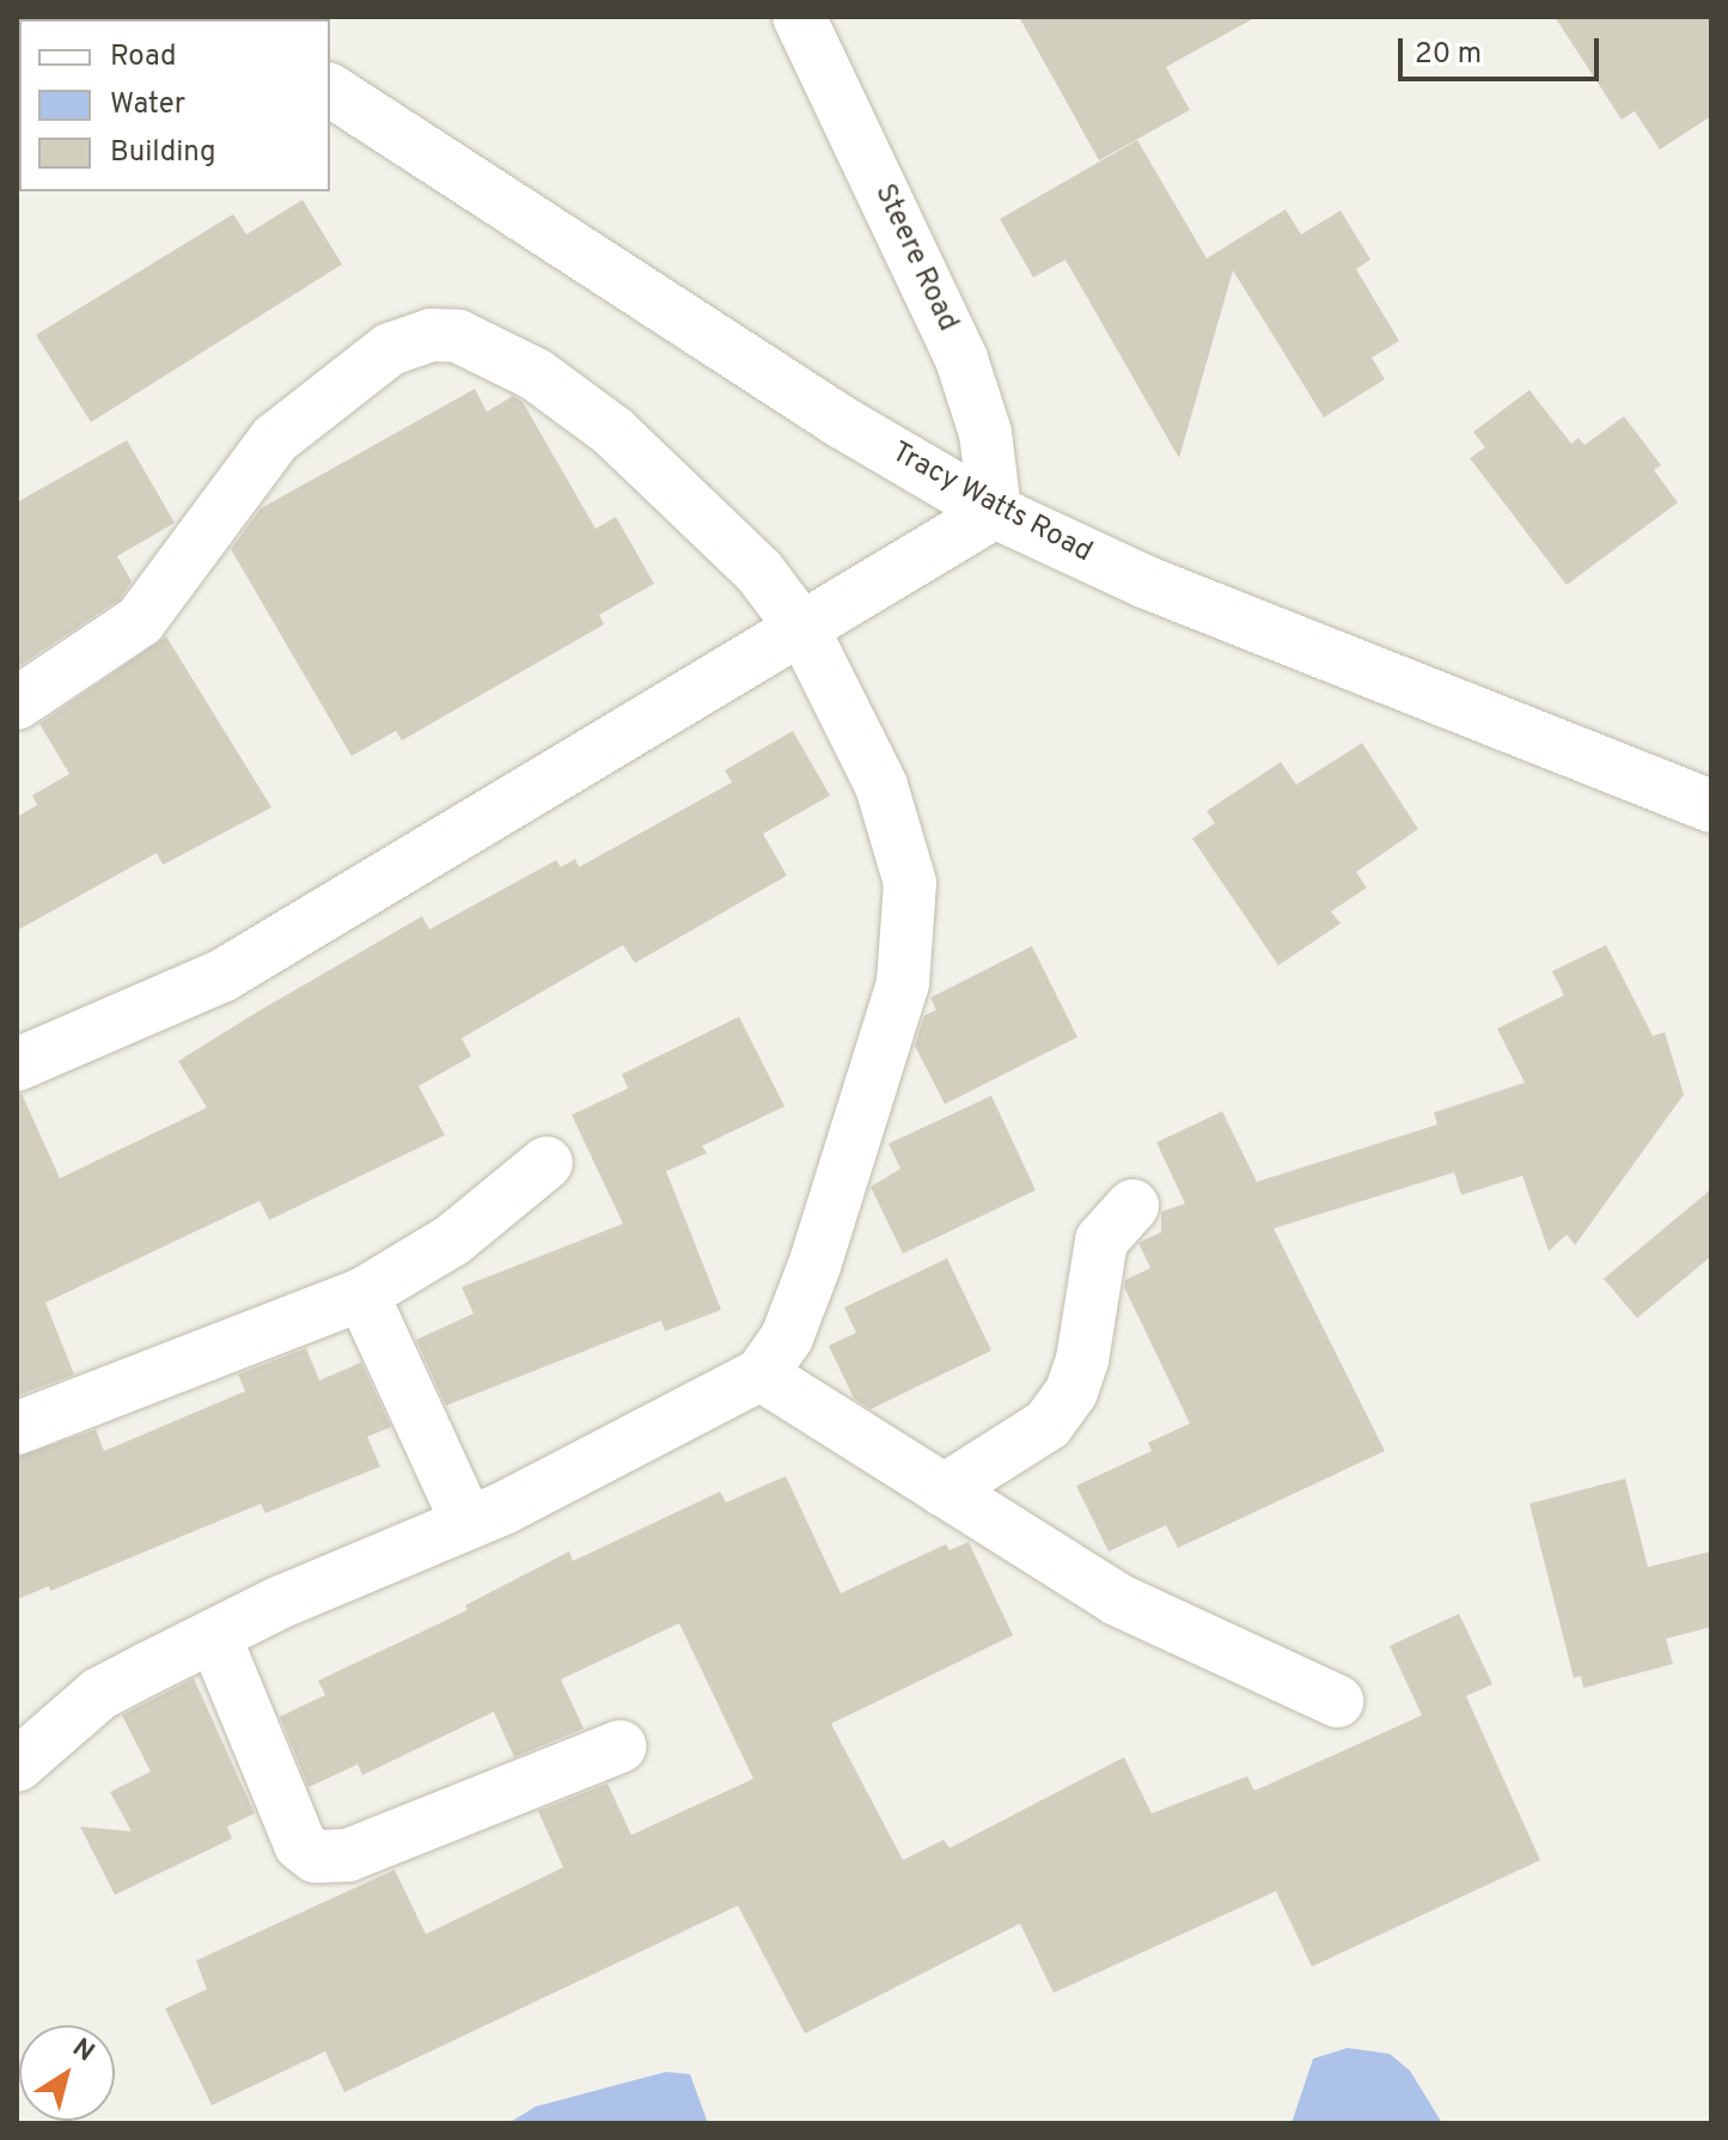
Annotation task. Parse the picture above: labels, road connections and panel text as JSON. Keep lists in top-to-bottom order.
{
  "streets": {
    "street": ["Steere Road", "Tracy Watts Road"]
  },
  "crossings": [
    ["Steere Road", "Tracy Watts Road"]
  ],
  "legend": ["Road", "Water", "Building"],
  "scale_bar": "20 m",
  "north": "top right"
}
